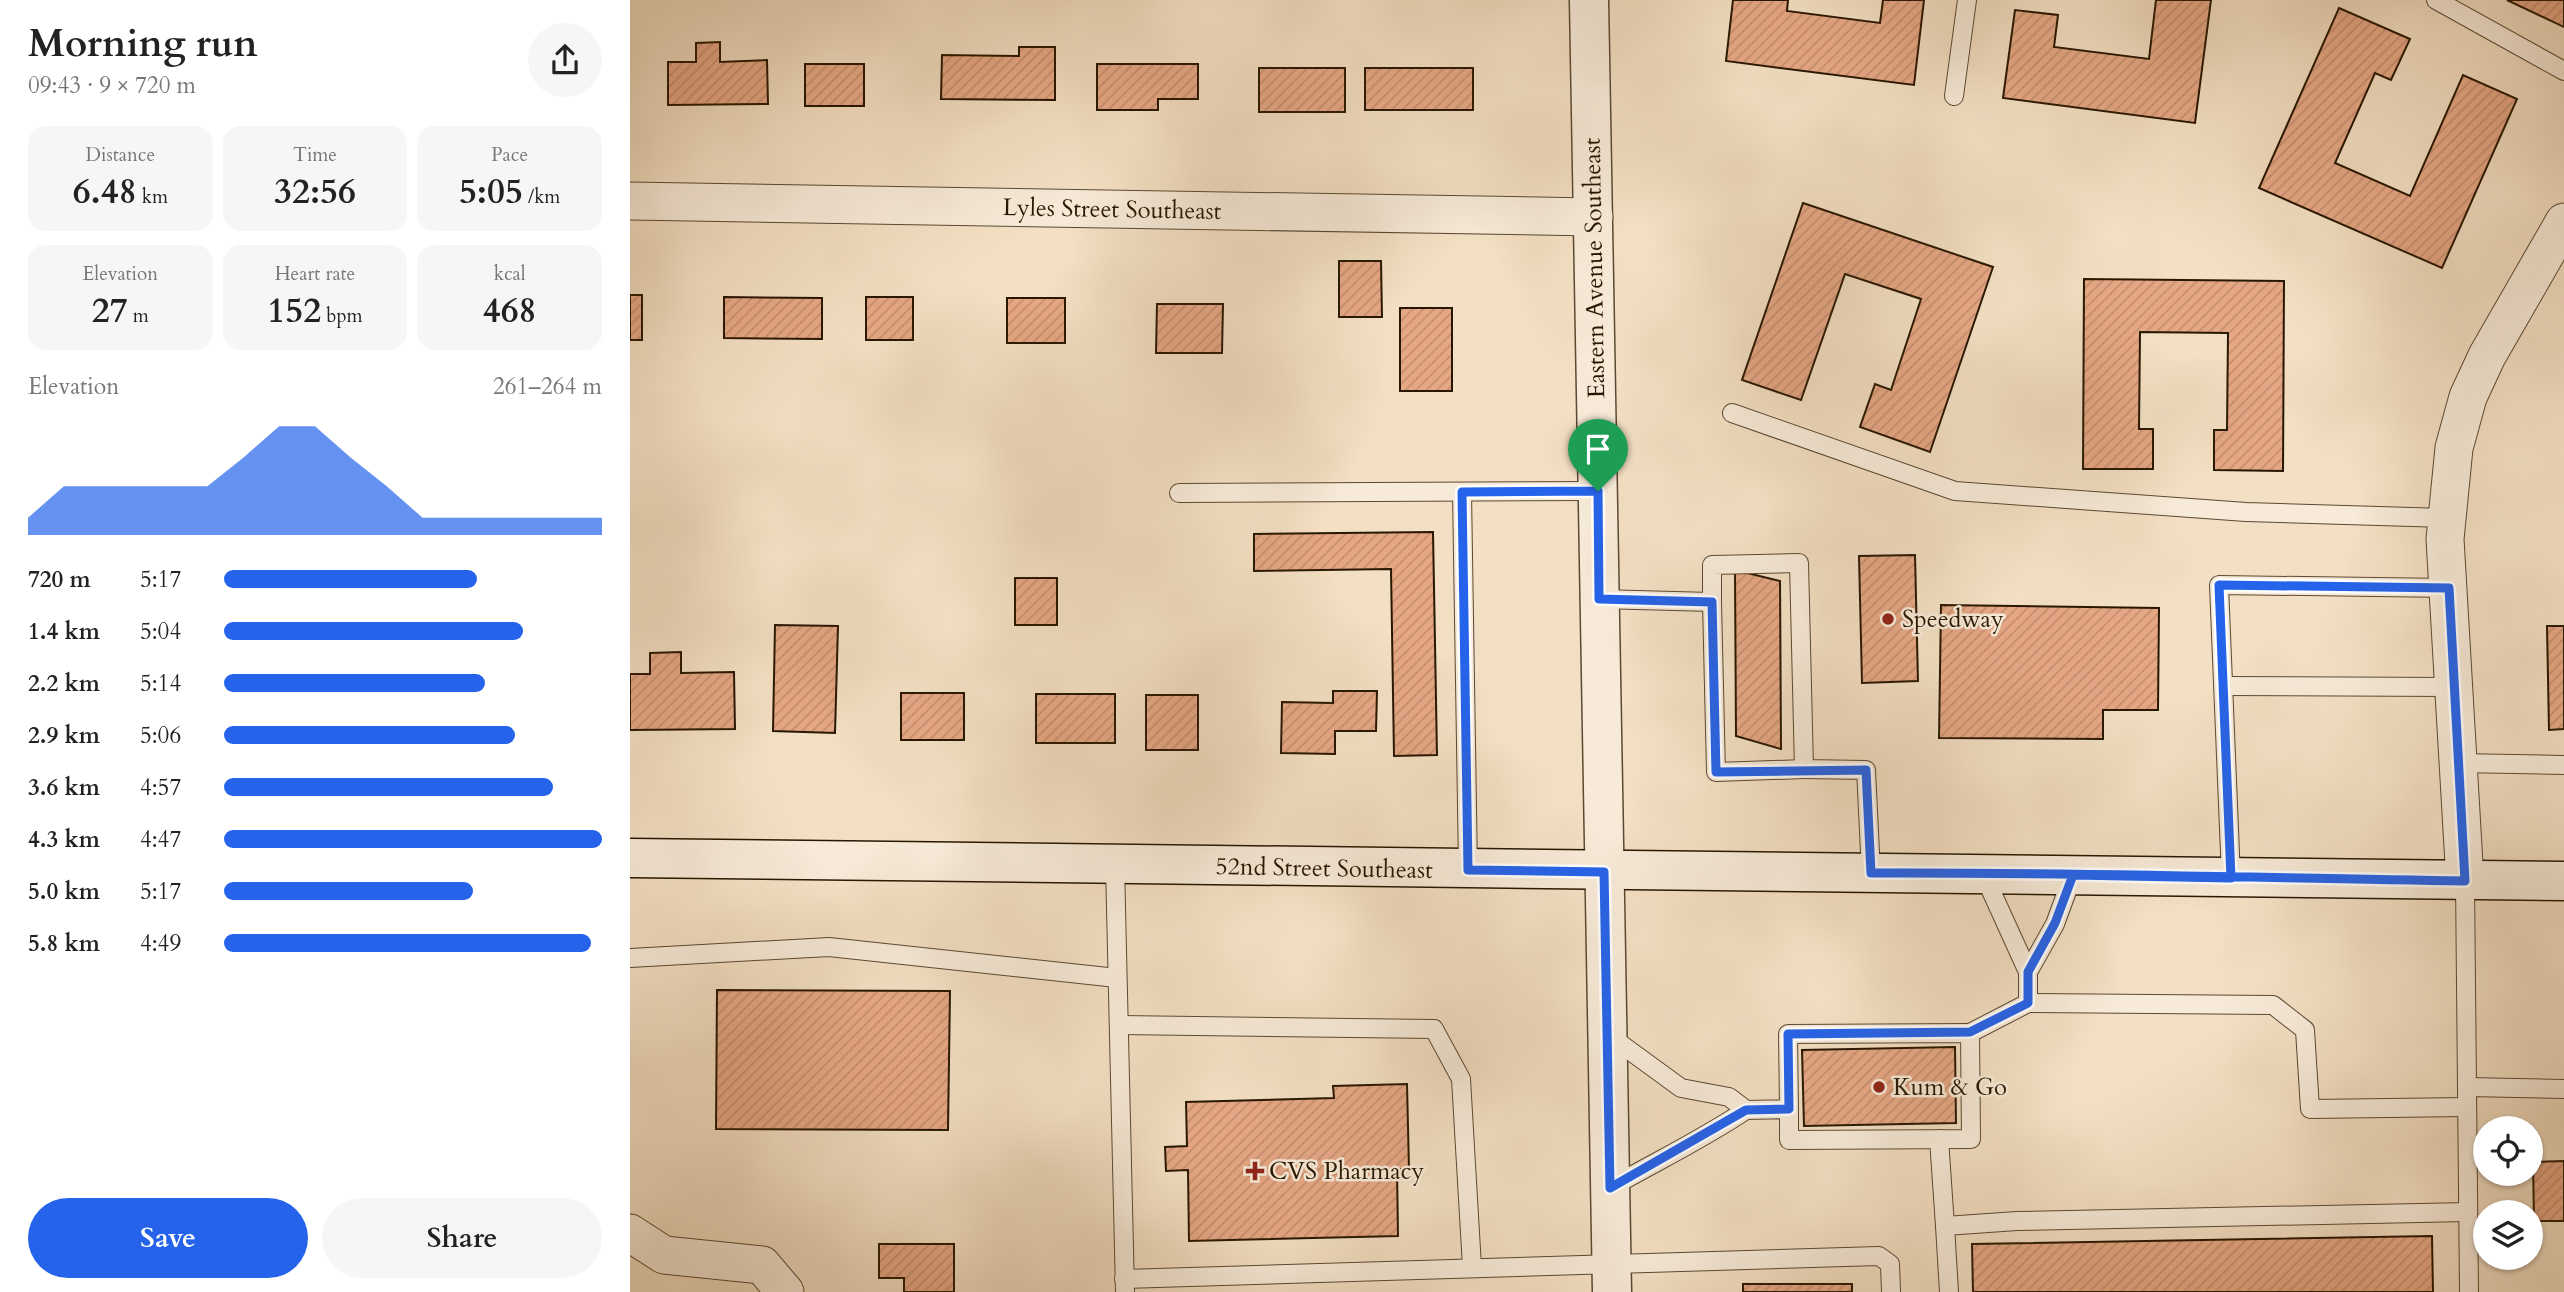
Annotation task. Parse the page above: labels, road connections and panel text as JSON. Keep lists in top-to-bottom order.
{
  "streets": {
    "main road": ["Eastern Avenue Southeast", "52nd Street Southeast"],
    "street": ["Lyles Street Southeast"]
  },
  "crossings": [
    ["Lyles Street Southeast", "Eastern Avenue Southeast"],
    ["Eastern Avenue Southeast", "52nd Street Southeast"]
  ],
  "places": {
    "other": ["Speedway", "Kum & Go"],
    "health": ["CVS Pharmacy"]
  },
  "page": {
    "heading": ["Morning run", "09:43 · 9 × 720 m"],
    "stats": [
      ["Distance", "6.48 km"],
      ["Time", "32:56"],
      ["Pace", "5:05 /km"],
      ["Elevation", "27 m"],
      ["Heart rate", "152 bpm"],
      ["kcal", "468"]
    ],
    "chart": ["Elevation", "261–264 m"],
    "list": [
      {
        "name": "720 m",
        "note": "5:17"
      },
      {
        "name": "1.4 km",
        "note": "5:04"
      },
      {
        "name": "2.2 km",
        "note": "5:14"
      },
      {
        "name": "2.9 km",
        "note": "5:06"
      },
      {
        "name": "3.6 km",
        "note": "4:57"
      },
      {
        "name": "4.3 km",
        "note": "4:47"
      },
      {
        "name": "5.0 km",
        "note": "5:17"
      },
      {
        "name": "5.8 km",
        "note": "4:49"
      }
    ],
    "buttons": ["Save", "Share"]
  }
}
